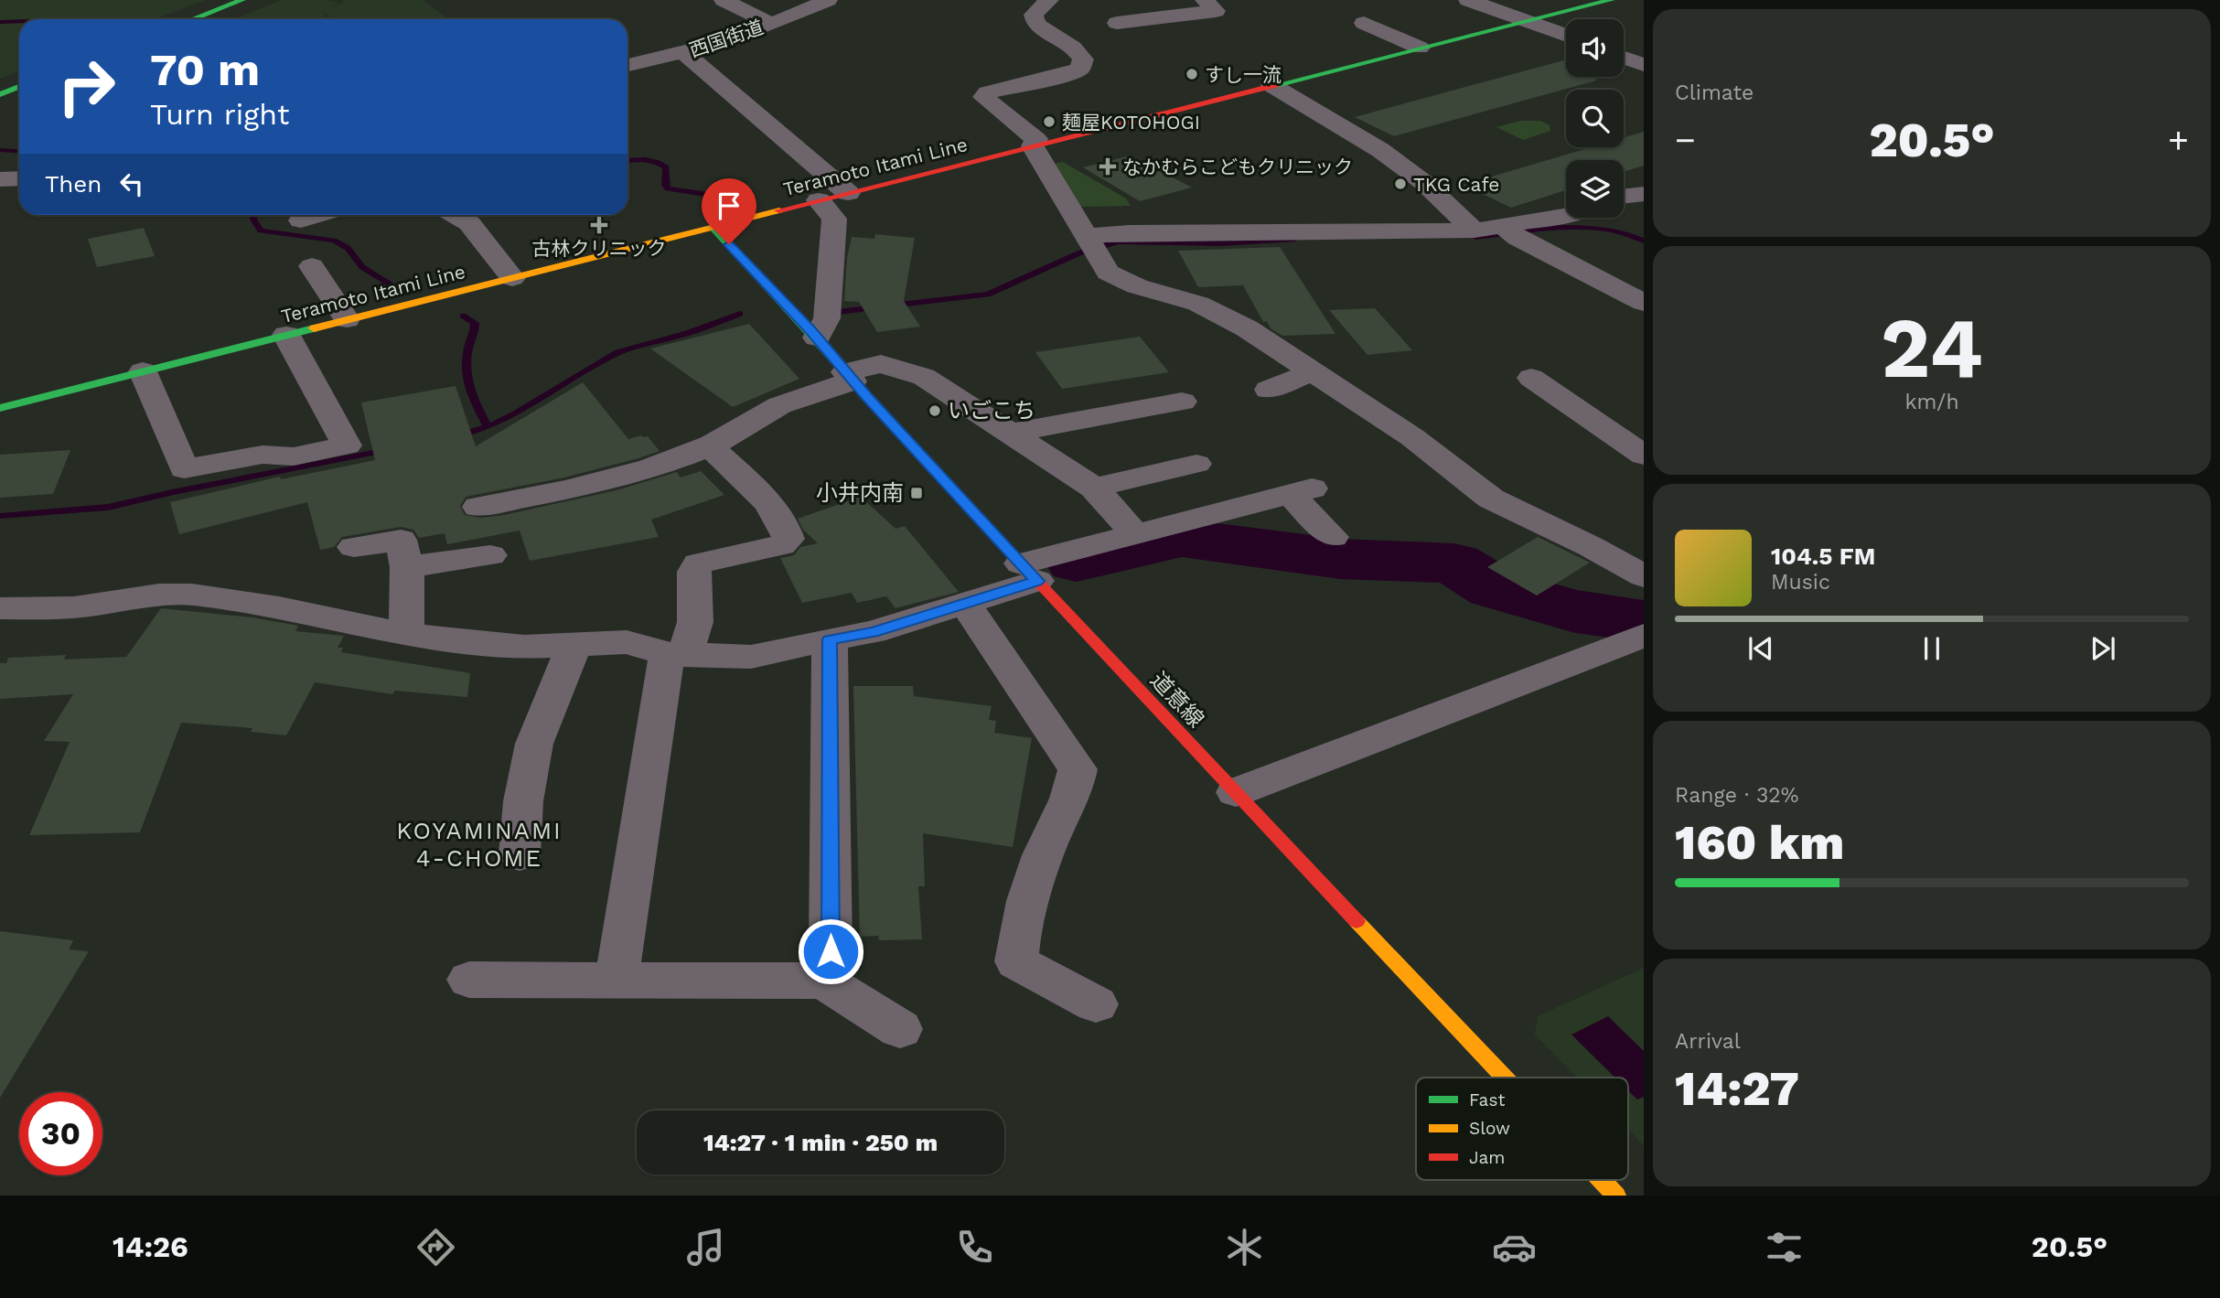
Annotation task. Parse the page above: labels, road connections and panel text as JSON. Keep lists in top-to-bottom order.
{
  "streets": {
    "main road": ["Teramoto Itami Line", "道意線"],
    "street": ["西国街道"]
  },
  "crossings": [
    ["Teramoto Itami Line", "道意線"]
  ],
  "districts": ["KOYAMINAMI 4-CHOME"],
  "places": {
    "other": [
      "すし一流",
      "麺屋KOTOHOGI",
      "TKG Cafe",
      "いごこち"
    ],
    "health": ["なかむらこどもクリニック", "古林クリニック"],
    "transit": ["小井内南"]
  },
  "legend": ["Fast", "Slow", "Jam"],
  "page": {
    "tile": [
      "Climate",
      ["24", "km/h"],
      ["Range · 32%", "160 km"],
      ["Arrival", "14:27"]
    ],
    "turn": ["70 m", "Turn right"],
    "heat": ["−", "20.5°", "+"],
    "then": "Then",
    "song": ["104.5 FM", "Music"],
    "limit": "30",
    "trip": "14:27 · 1 min · 250 m",
    "tabs": ["14:26", "20.5°"]
  }
}
